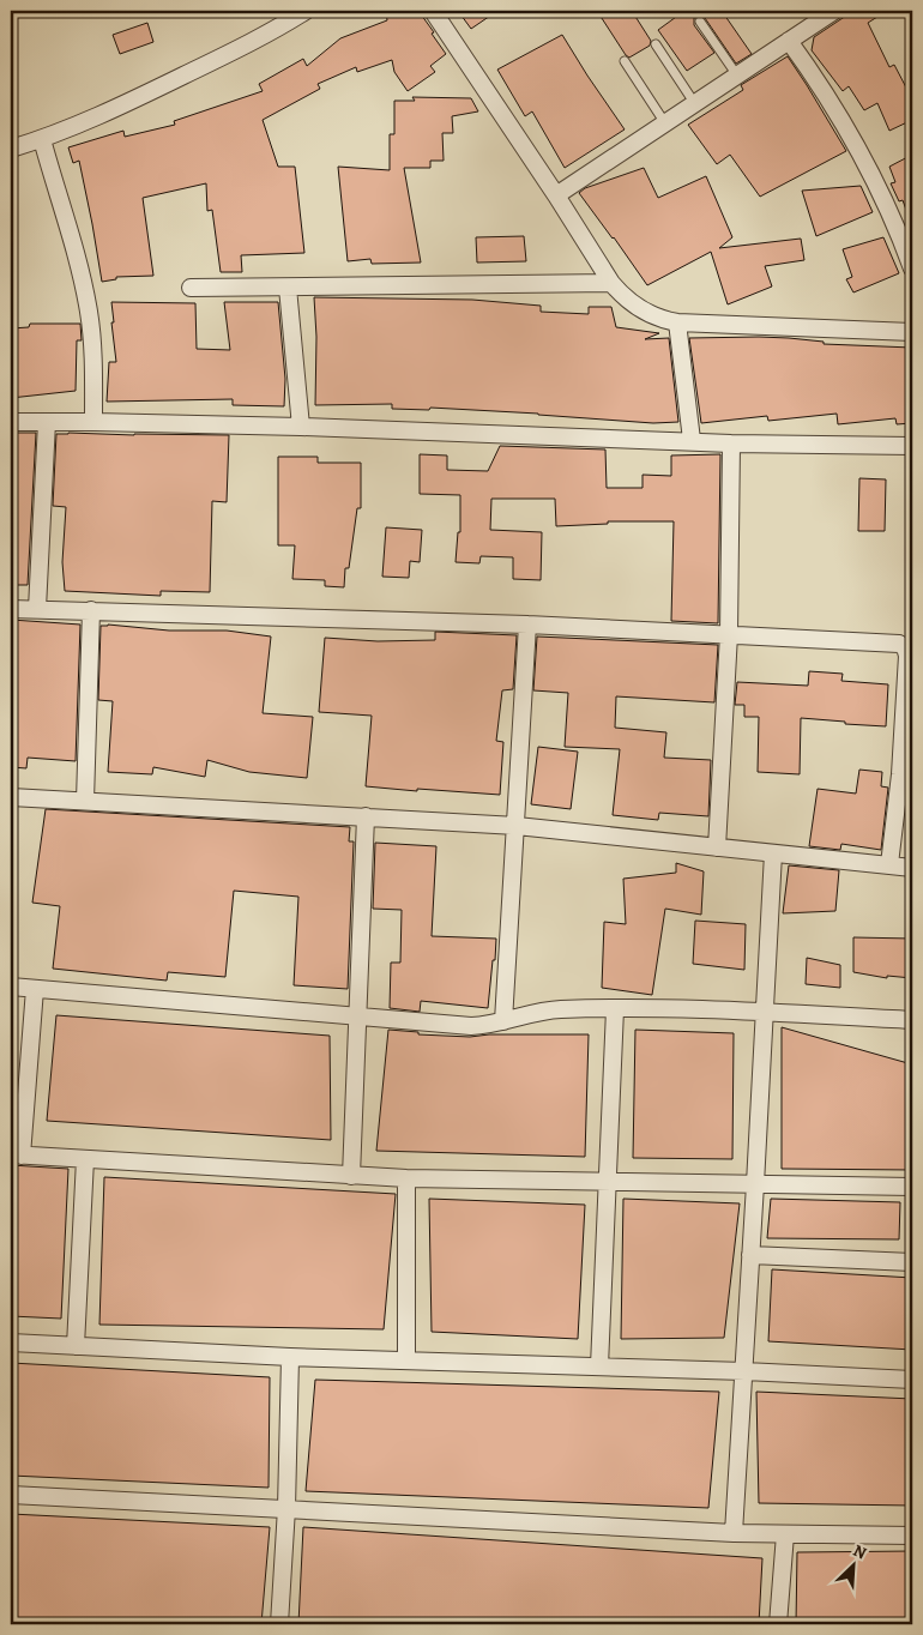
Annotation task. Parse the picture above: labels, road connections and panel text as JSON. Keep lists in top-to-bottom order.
{
  "north": "top right"
}
